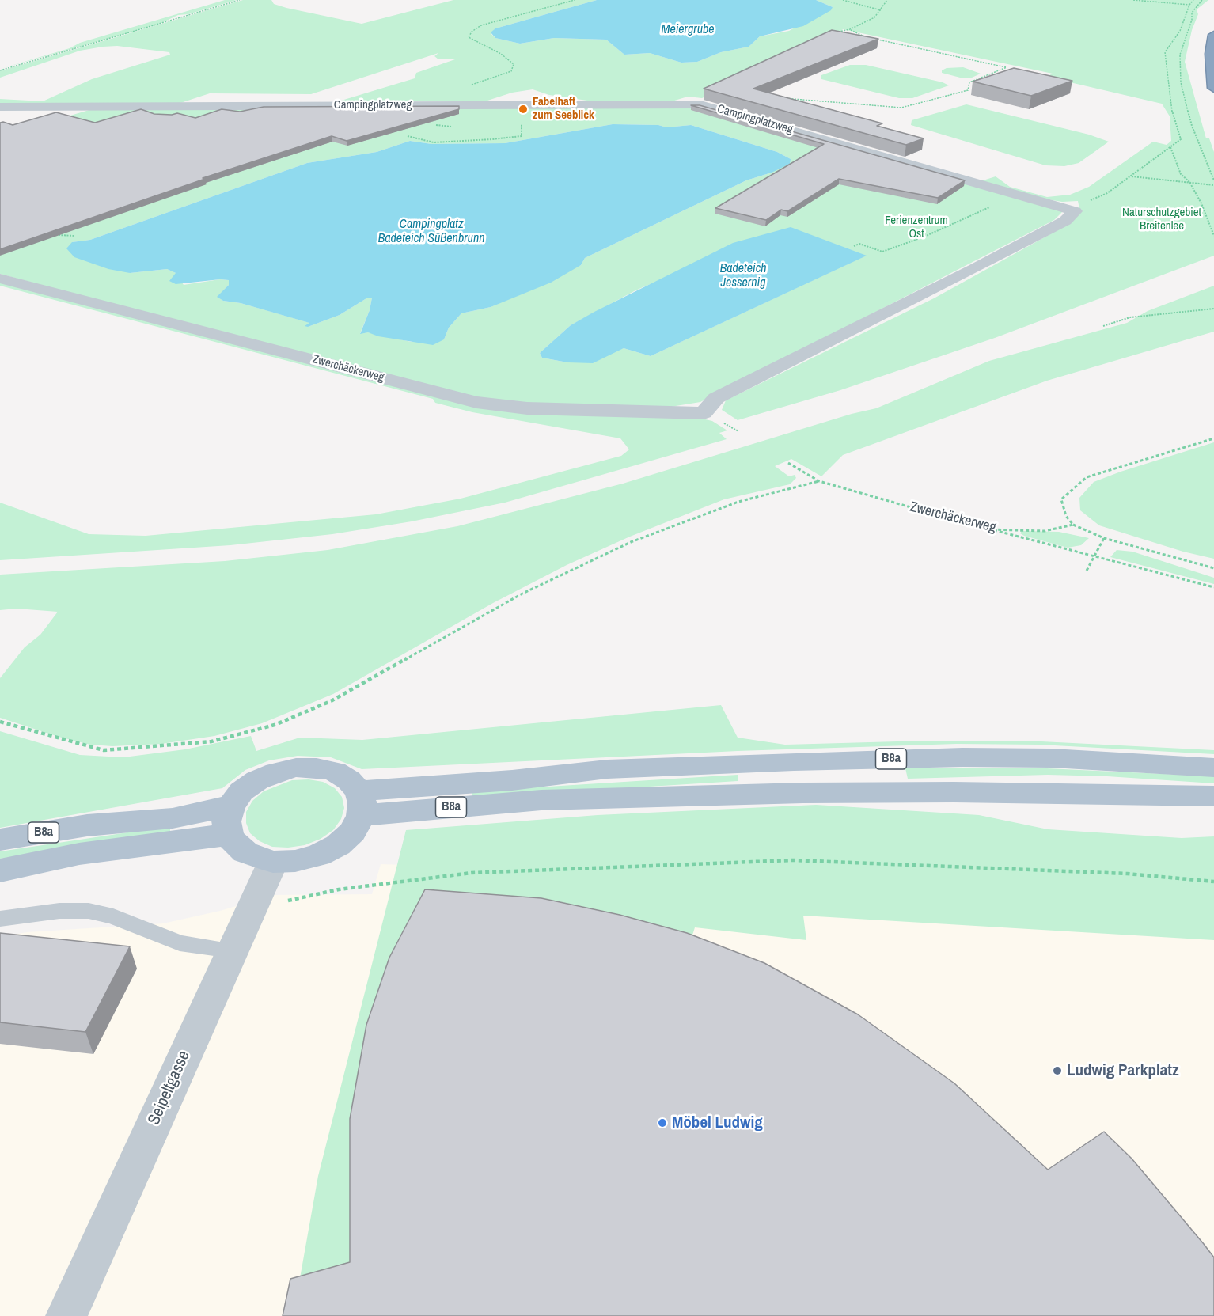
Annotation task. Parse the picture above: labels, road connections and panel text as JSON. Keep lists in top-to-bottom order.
{
  "streets": {
    "main road": ["B8a"],
    "street": ["Campingplatzweg", "Zwerchäckerweg", "Seipeltgasse"]
  },
  "crossings": [
    ["Campingplatzweg", "Zwerchäckerweg"],
    ["B8a", "Seipeltgasse"]
  ],
  "water": ["Meiergrube", "Campingplatz Badeteich Süßenbrunn", "Badeteich Jessernig"],
  "parks": ["Naturschutzgebiet Breitenlee", "Ferienzentrum Ost"],
  "places": ["Fabelhaft zum Seeblick", "Ludwig Parkplatz", "Möbel Ludwig"]
}
